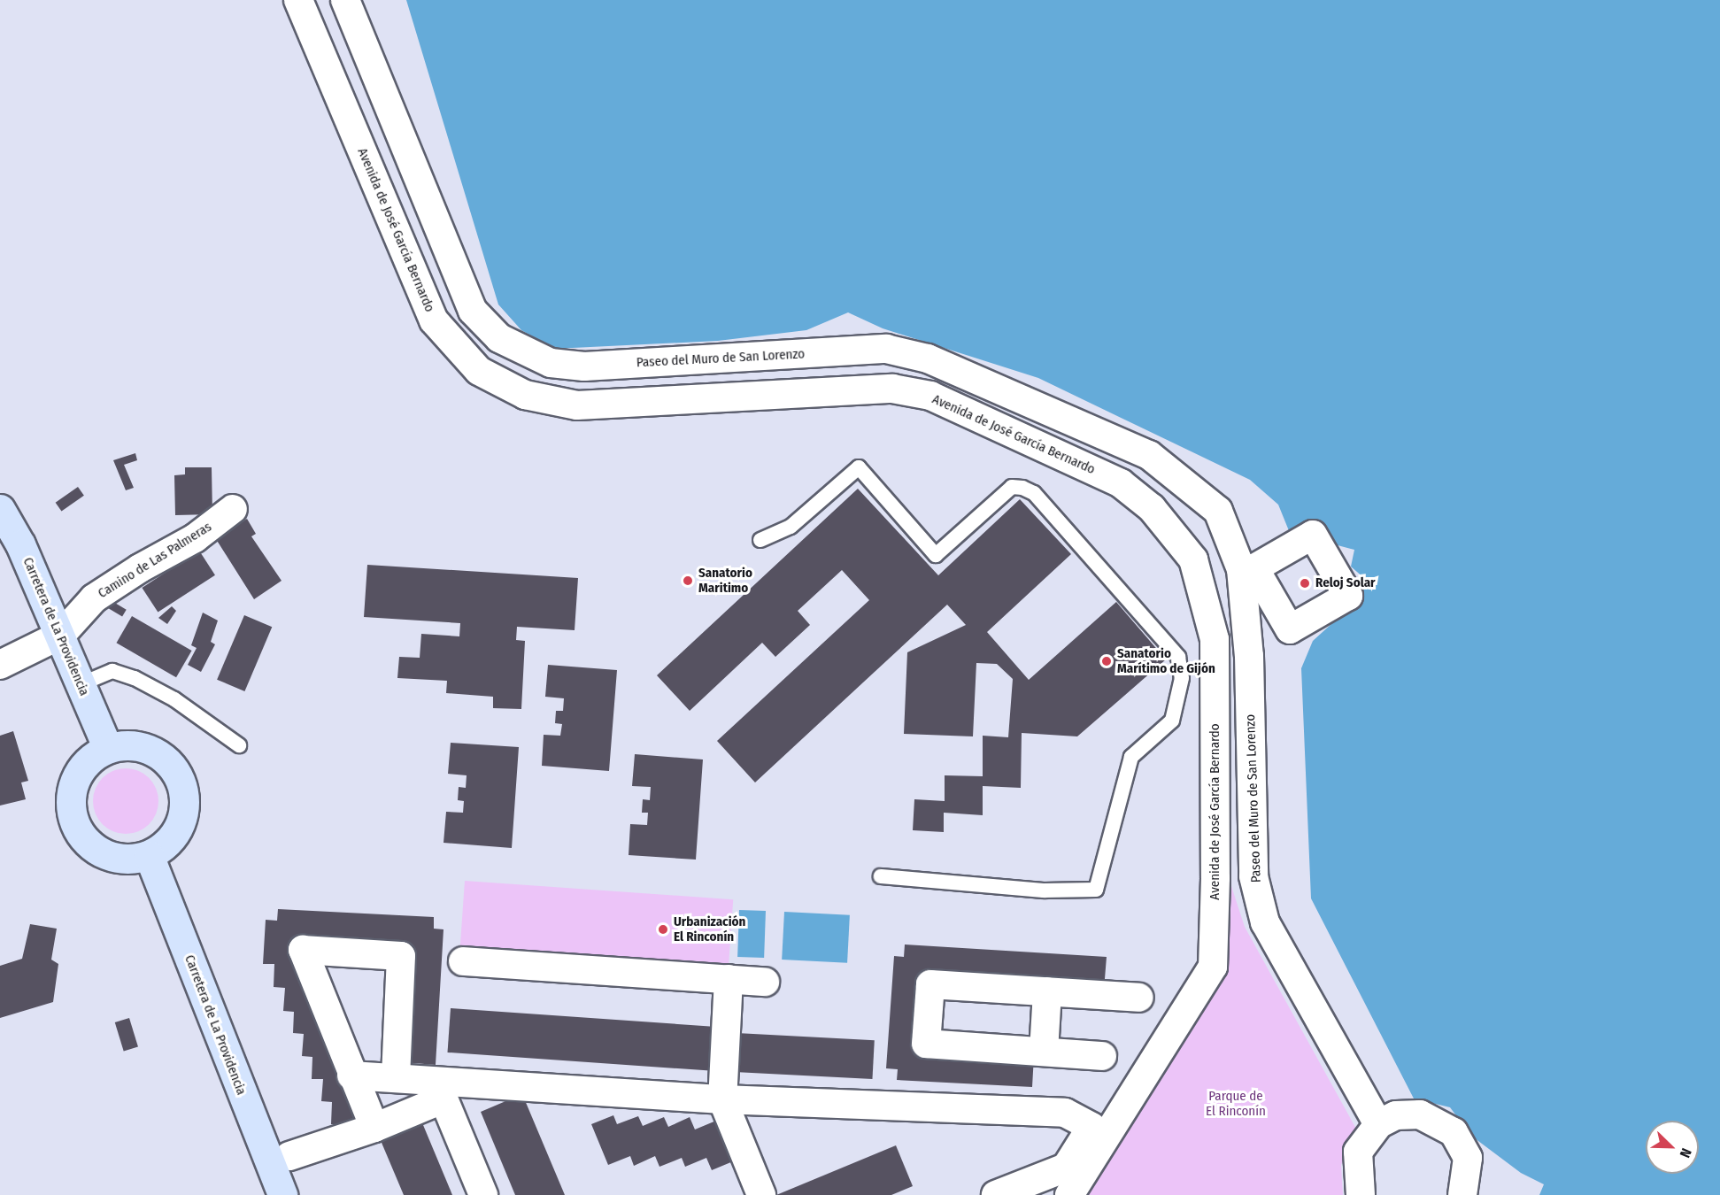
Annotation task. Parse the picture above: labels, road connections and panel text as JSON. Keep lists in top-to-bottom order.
{
  "streets": {
    "street": [
      "Avenida de José García Bernardo",
      "Paseo del Muro de San Lorenzo",
      "Camino de Las Palmeras",
      "Carretera de La Providencia"
    ]
  },
  "crossings": [
    ["Camino de Las Palmeras", "Carretera de La Providencia"]
  ],
  "parks": ["Parque de El Rinconín"],
  "places": [
    "Sanatorio Maritimo",
    "Reloj Solar",
    "Sanatorio Marítimo de Gijón",
    "Urbanización El Rinconín"
  ],
  "north": "bottom right"
}
